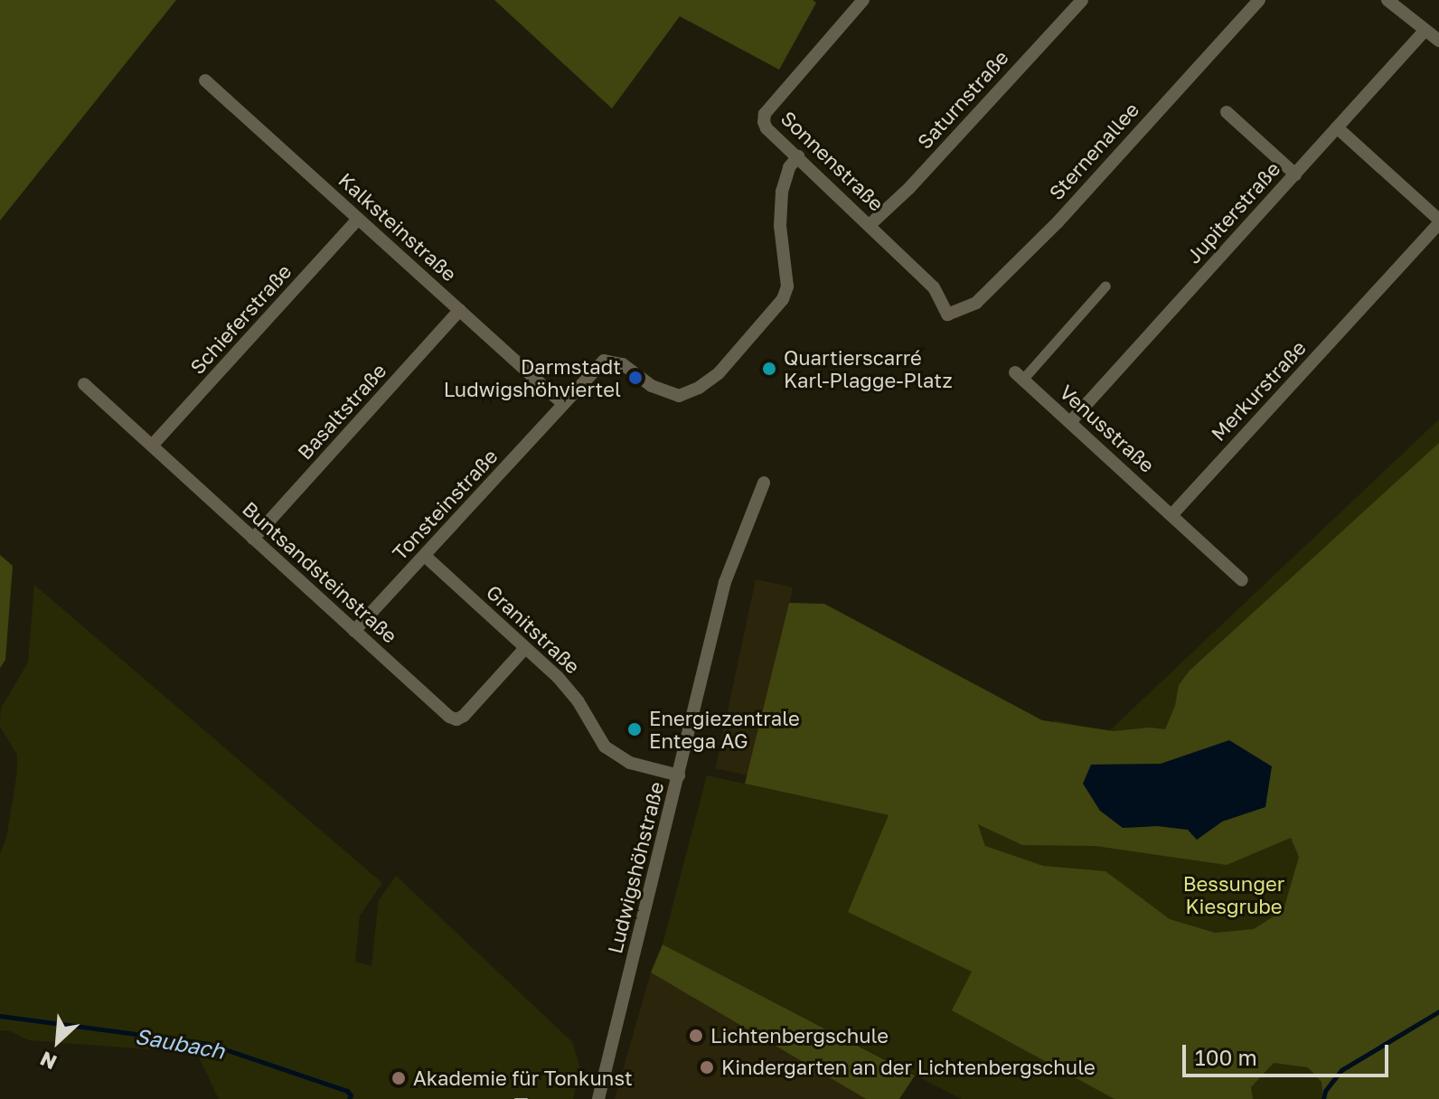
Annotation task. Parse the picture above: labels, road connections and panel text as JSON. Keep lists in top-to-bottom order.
{
  "streets": {
    "street": [
      "Saturnstraße",
      "Sternenallee",
      "Sonnenstraße",
      "Jupiterstraße",
      "Kalksteinstraße",
      "Schieferstraße",
      "Merkurstraße",
      "Basaltstraße",
      "Venusstraße",
      "Tonsteinstraße",
      "Buntsandsteinstraße",
      "Granitstraße",
      "Ludwigshöhstraße"
    ]
  },
  "crossings": [
    ["Saturnstraße", "Sonnenstraße"],
    ["Sternenallee", "Sonnenstraße"],
    ["Sonnenstraße", "Tonsteinstraße"],
    ["Jupiterstraße", "Merkurstraße"],
    ["Jupiterstraße", "Venusstraße"],
    ["Kalksteinstraße", "Schieferstraße"],
    ["Kalksteinstraße", "Basaltstraße"],
    ["Kalksteinstraße", "Tonsteinstraße"],
    ["Schieferstraße", "Buntsandsteinstraße"],
    ["Merkurstraße", "Venusstraße"],
    ["Basaltstraße", "Buntsandsteinstraße"],
    ["Tonsteinstraße", "Buntsandsteinstraße"],
    ["Tonsteinstraße", "Granitstraße"],
    ["Buntsandsteinstraße", "Granitstraße"],
    ["Granitstraße", "Ludwigshöhstraße"]
  ],
  "water": ["Saubach"],
  "parks": ["Bessunger Kiesgrube"],
  "places": [
    "Quartierscarré Karl-Plagge-Platz",
    "Darmstadt Ludwigshöhviertel",
    "Energiezentrale Entega AG",
    "Lichtenbergschule",
    "Kindergarten an der Lichtenbergschule",
    "Akademie für Tonkunst"
  ],
  "scale_bar": "100 m",
  "north": "bottom left"
}
